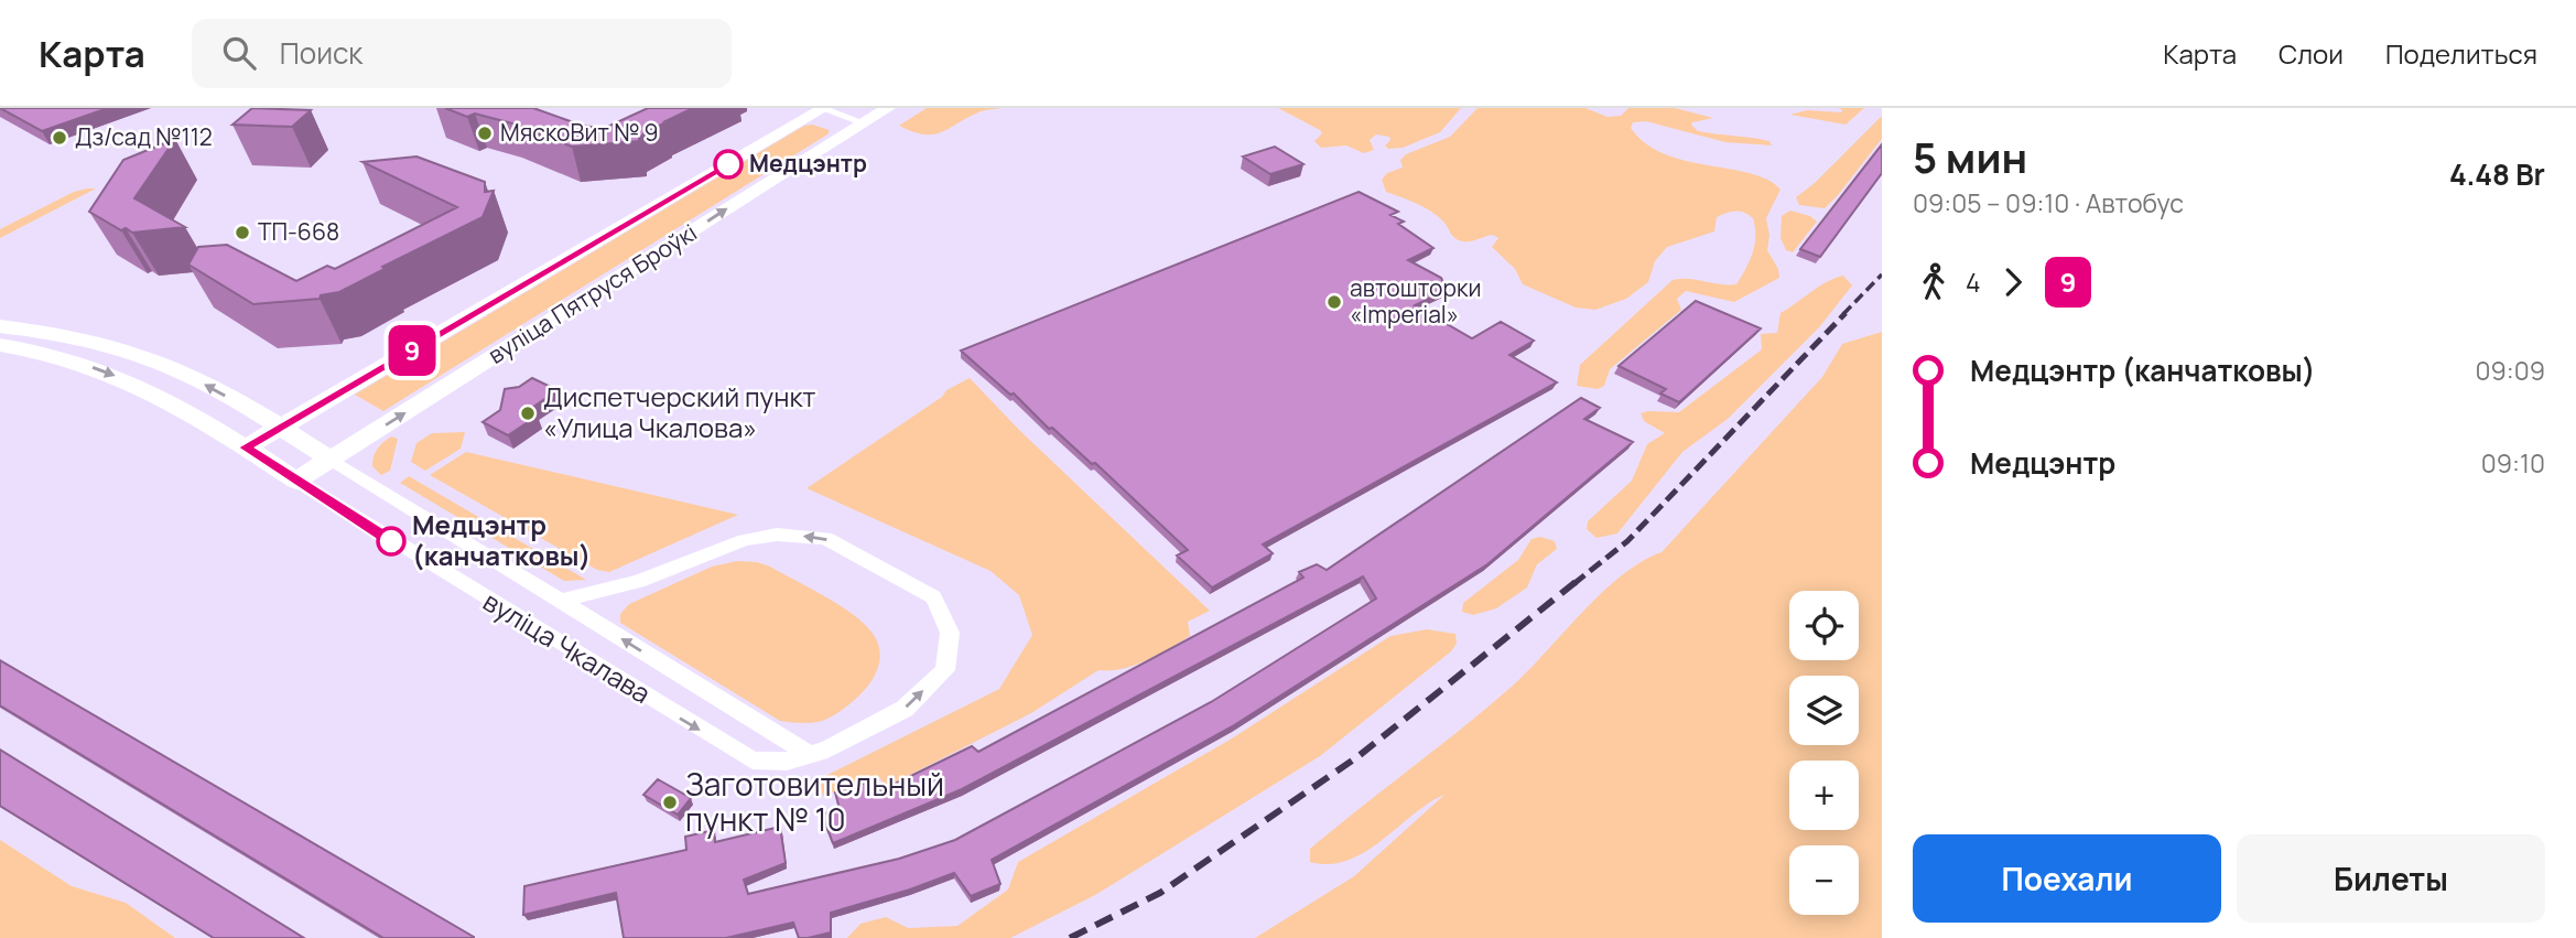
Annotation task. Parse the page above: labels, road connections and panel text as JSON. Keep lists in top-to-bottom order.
{
  "streets": {
    "main road": ["вуліца Пятруся Броўкі", "вуліца Чкалава"]
  },
  "crossings": [
    ["вуліца Пятруся Броўкі", "вуліца Чкалава"]
  ],
  "places": [
    "МяскоВит № 9",
    "Дз/сад №112",
    "Медцэнтр",
    "ТП-668",
    "автошторки «Imperial»",
    "Диспетчерский пункт «Улица Чкалова»",
    "Медцэнтр (канчатковы)",
    "Заготовительный пункт № 10"
  ],
  "lines": ["bus line 9"],
  "page": {
    "header": "Карта",
    "search": "Поиск",
    "nav": ["Карта", "Слои", "Поделиться"],
    "on_map": "9",
    "heading": ["5 мин", "09:05 – 09:10 · Автобус", "4.48 Br"],
    "legs": ["4", "9"],
    "list": [
      {
        "name": "Медцэнтр (канчатковы)",
        "value": "09:09"
      },
      {
        "name": "Медцэнтр",
        "value": "09:10"
      }
    ],
    "map_buttons": ["+", "−"],
    "buttons": ["Поехали", "Билеты"]
  }
}
